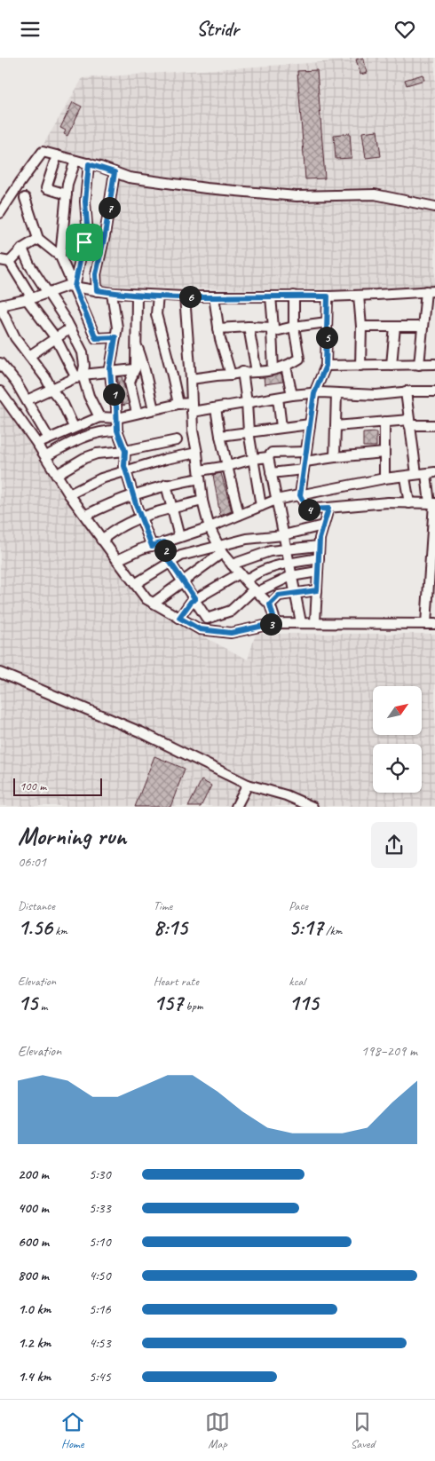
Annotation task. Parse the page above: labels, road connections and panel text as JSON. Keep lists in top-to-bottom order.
{
  "scale_bar": "100 m",
  "north": "top right",
  "page": {
    "header": "Stridr",
    "pins": [
      "7",
      "6",
      "5",
      "1",
      "4",
      "2",
      "3"
    ],
    "scale": "100 m",
    "heading": ["Morning run", "06:01"],
    "stats": [
      ["Distance", "1.56 km"],
      ["Time", "8:15"],
      ["Pace", "5:17 /km"],
      ["Elevation", "15 m"],
      ["Heart rate", "157 bpm"],
      ["kcal", "115"]
    ],
    "chart": ["Elevation", "198–209 m"],
    "list": [
      {
        "name": "200 m",
        "note": "5:30"
      },
      {
        "name": "400 m",
        "note": "5:33"
      },
      {
        "name": "600 m",
        "note": "5:10"
      },
      {
        "name": "800 m",
        "note": "4:50"
      },
      {
        "name": "1.0 km",
        "note": "5:16"
      },
      {
        "name": "1.2 km",
        "note": "4:53"
      },
      {
        "name": "1.4 km",
        "note": "5:45"
      }
    ],
    "tabs": ["Home", "Map", "Saved"]
  }
}
